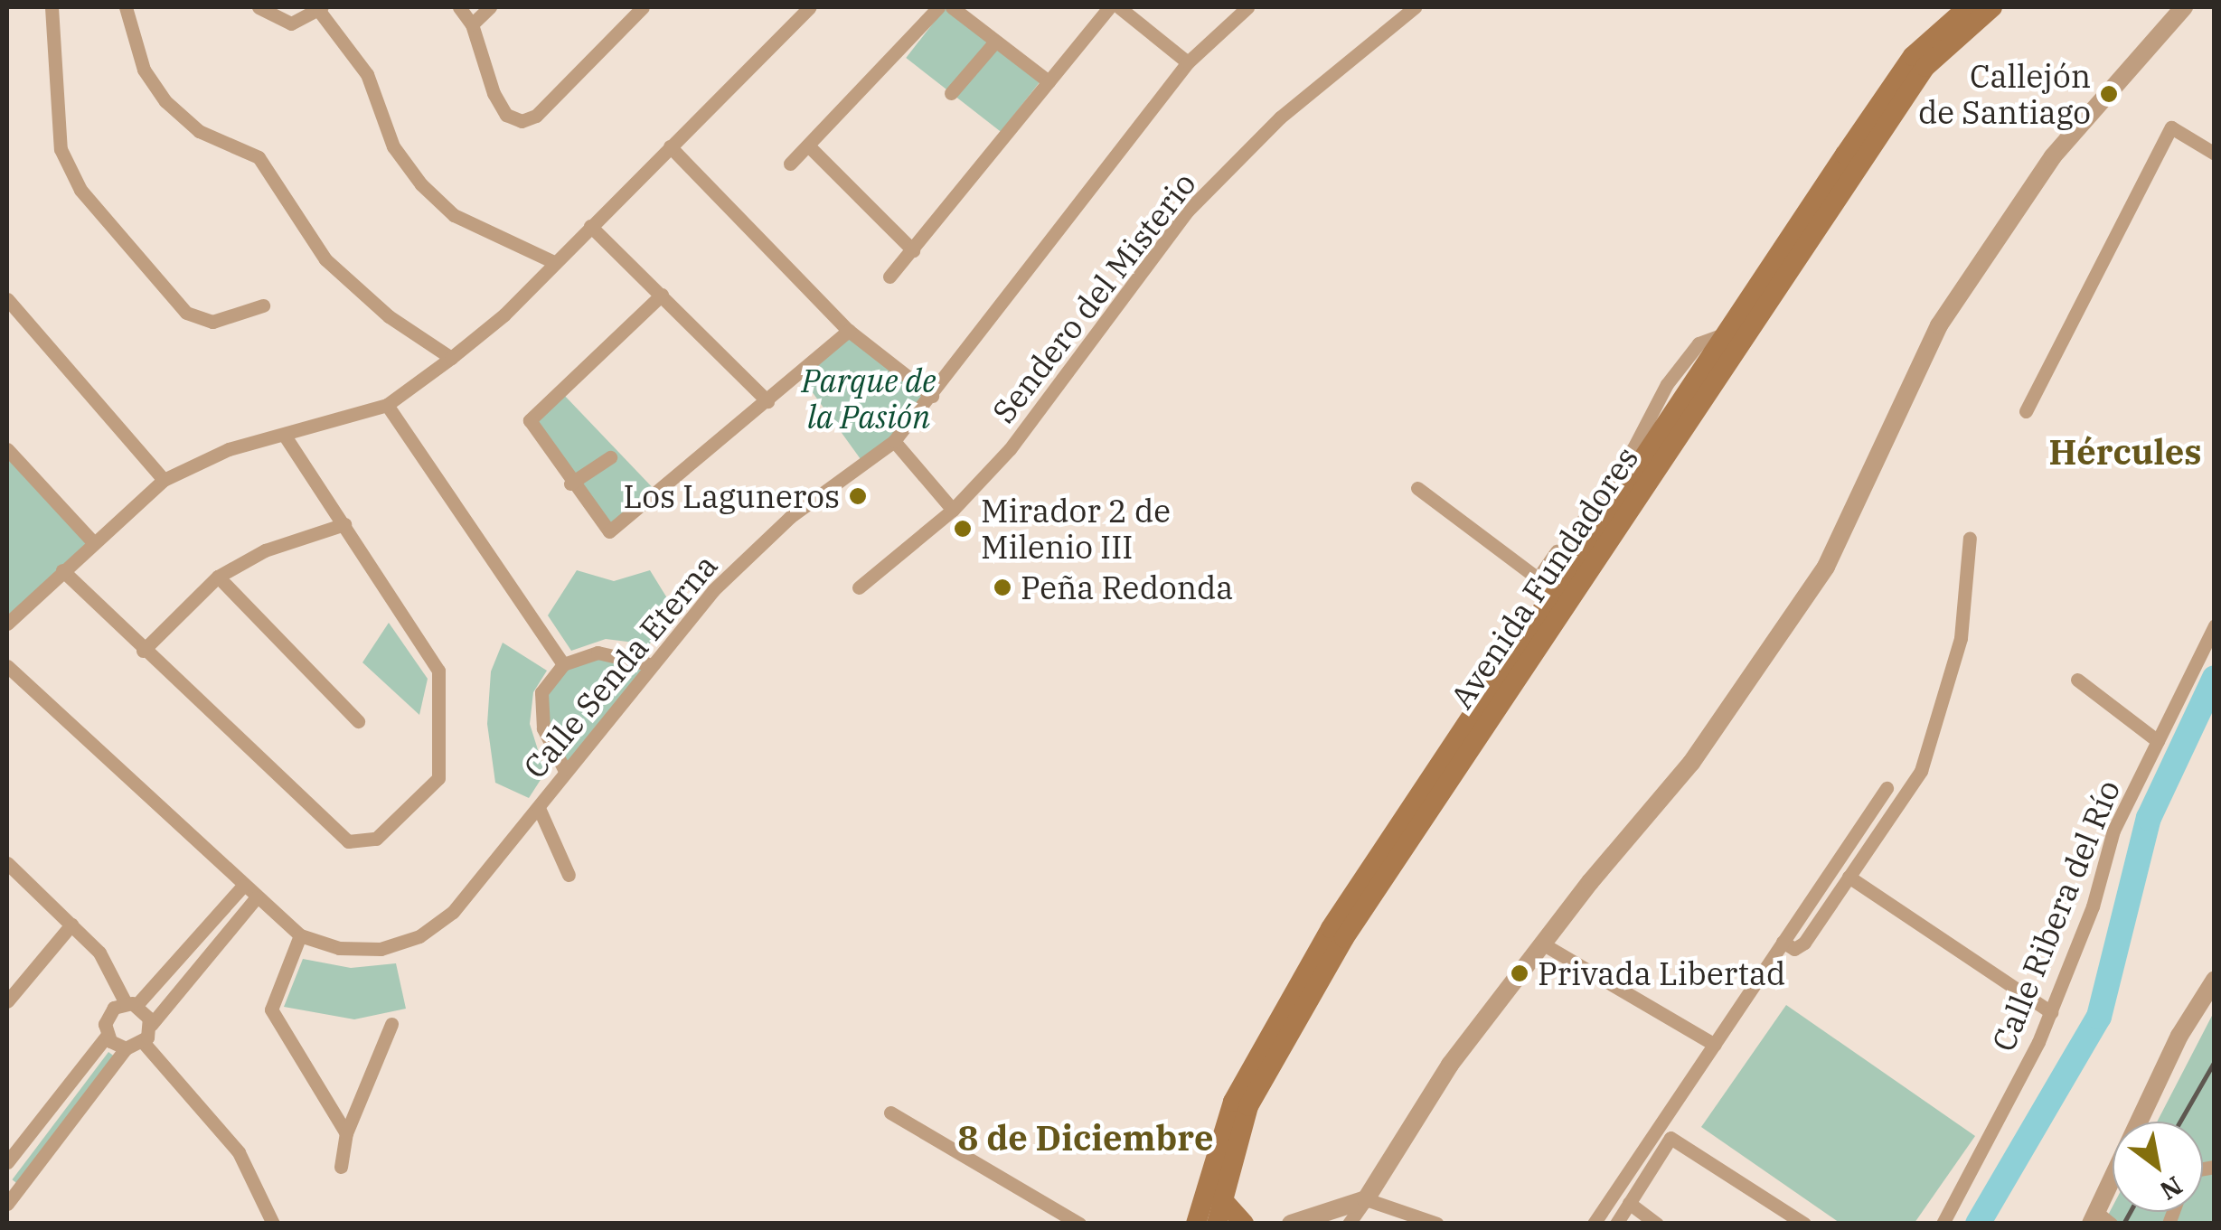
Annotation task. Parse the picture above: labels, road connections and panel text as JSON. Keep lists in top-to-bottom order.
{
  "streets": {
    "main road": ["Avenida Fundadores"],
    "street": ["Sendero del Misterio", "Calle Senda Eterna", "Calle Ribera del Río"]
  },
  "districts": ["Hércules", "8 de Diciembre"],
  "parks": ["Parque de la Pasión"],
  "places": [
    "Callejón de Santiago",
    "Los Laguneros",
    "Mirador 2 de Milenio III",
    "Peña Redonda",
    "Privada Libertad"
  ],
  "north": "bottom right"
}
